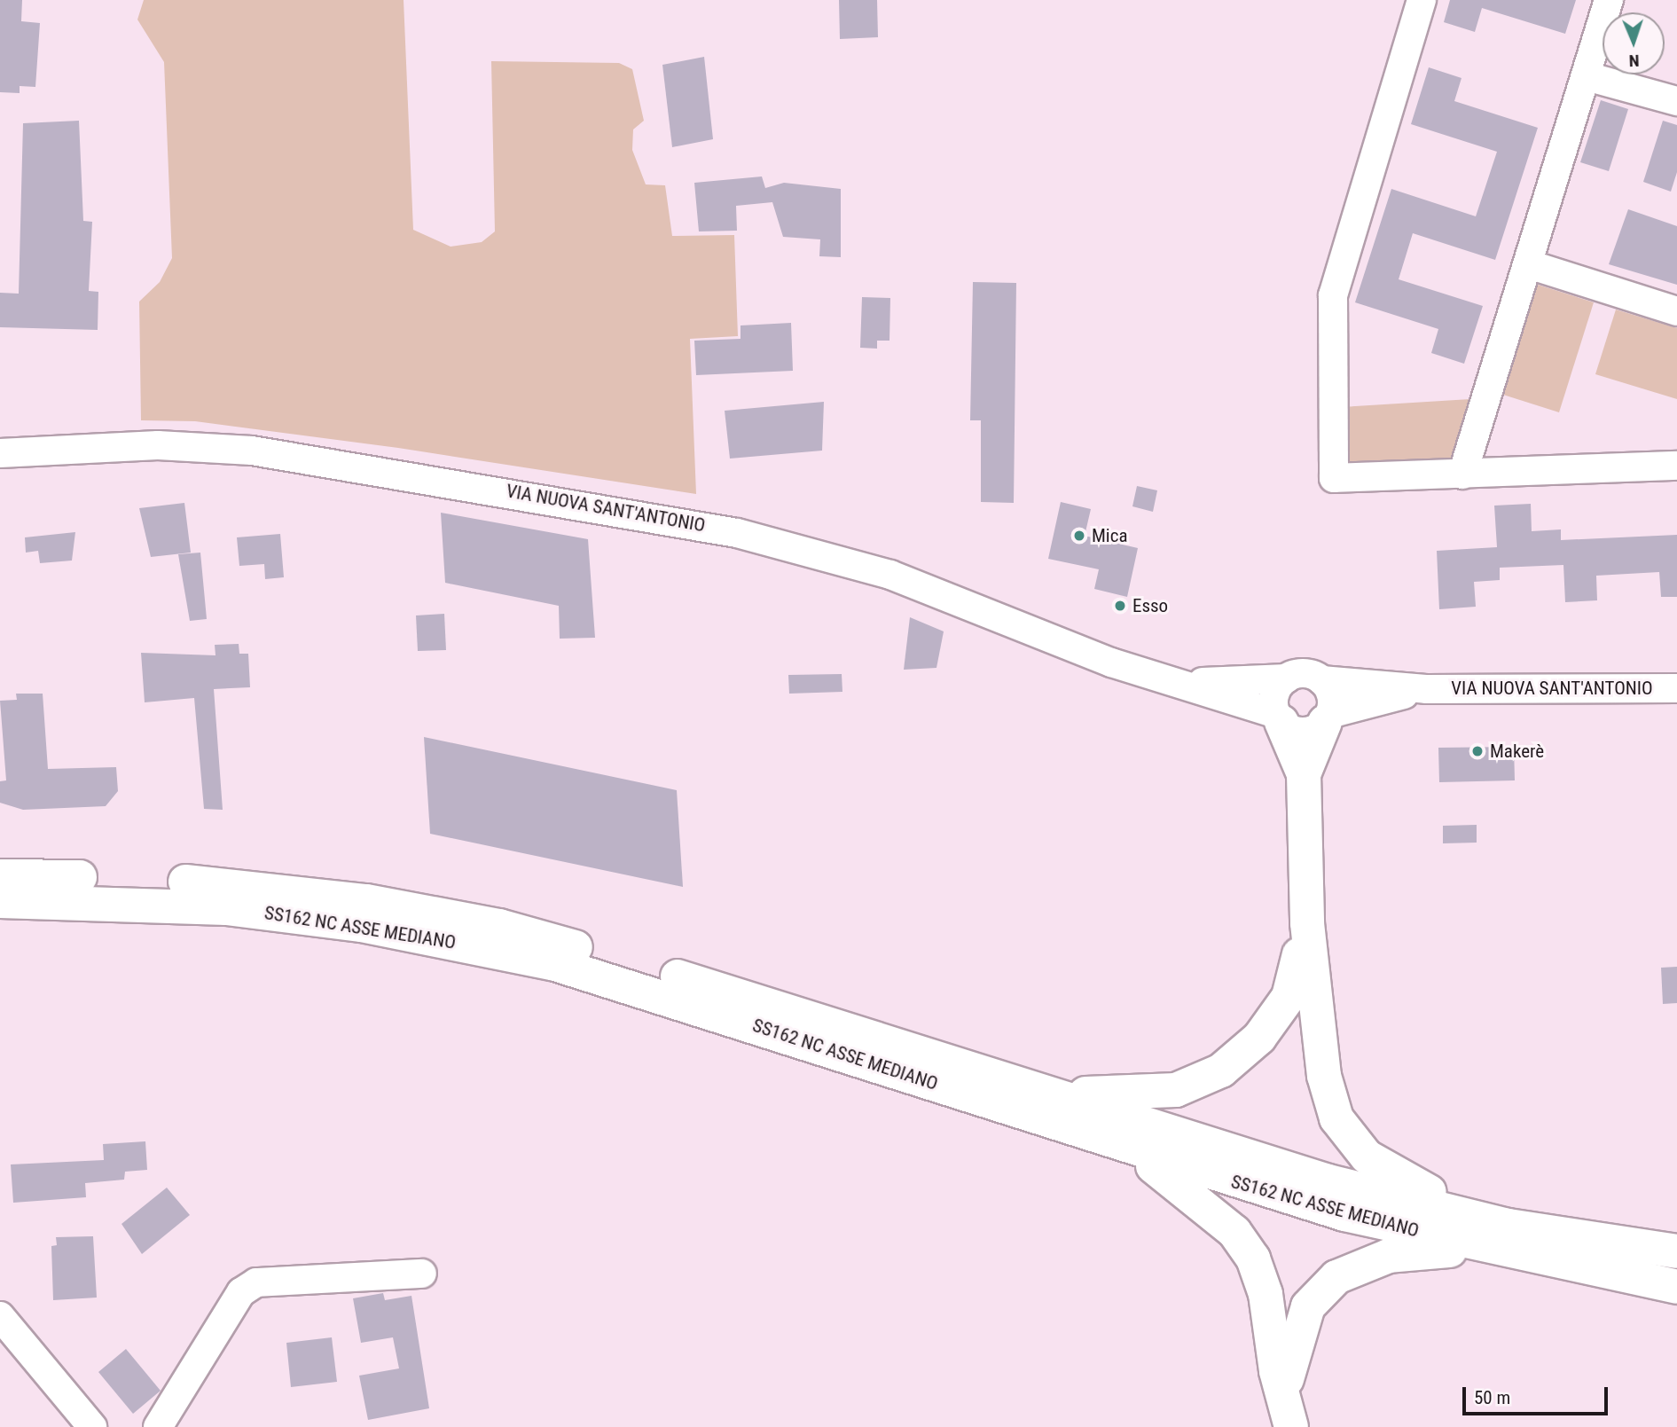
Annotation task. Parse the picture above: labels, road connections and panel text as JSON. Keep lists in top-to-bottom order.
{
  "streets": {
    "highway": ["SS162 NC ASSE MEDIANO"],
    "street": ["VIA NUOVA SANT'ANTONIO"]
  },
  "places": ["Mica", "Esso", "Makerè"],
  "scale_bar": "50 m",
  "north": "bottom"
}
